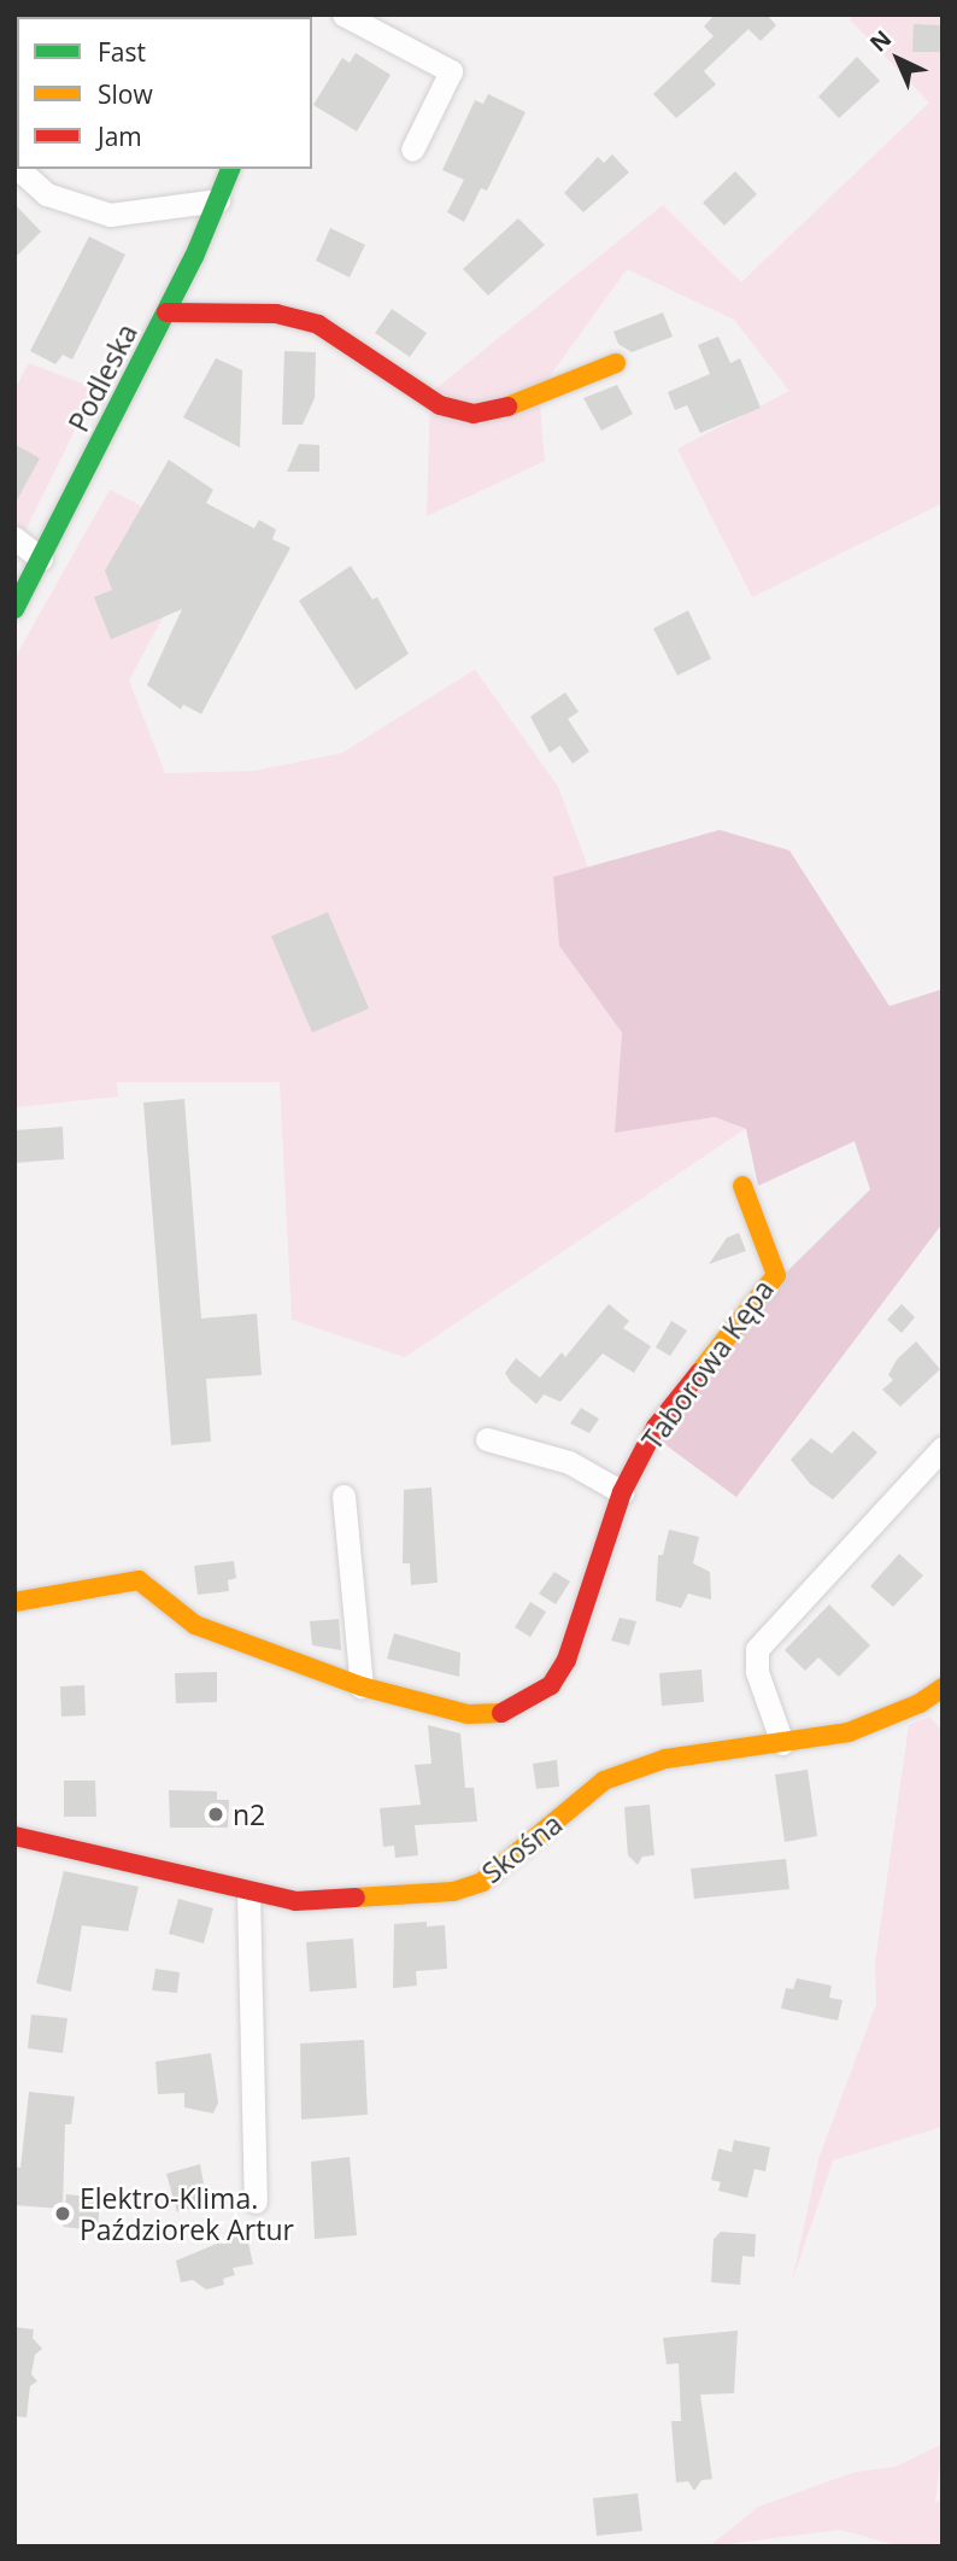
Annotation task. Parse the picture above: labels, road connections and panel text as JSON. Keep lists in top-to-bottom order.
{
  "streets": {
    "street": ["Podleska", "Taborowa Kępa", "Skośna"]
  },
  "places": ["n2", "Elektro-Klima. Paździorek Artur"],
  "legend": ["Fast", "Slow", "Jam"],
  "north": "top left"
}
